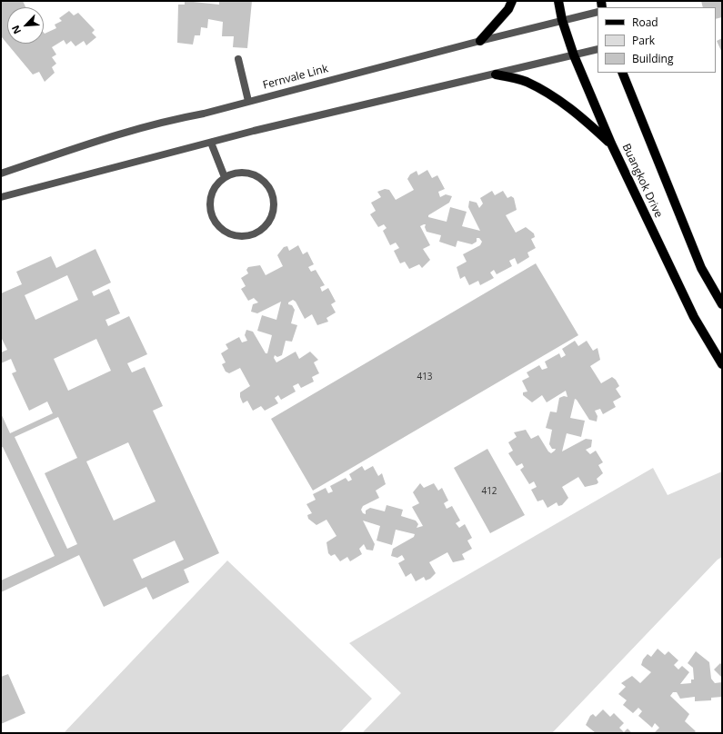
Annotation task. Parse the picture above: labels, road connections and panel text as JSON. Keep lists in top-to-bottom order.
{
  "streets": {
    "main road": ["Buangkok Drive"],
    "street": ["Fernvale Link"]
  },
  "crossings": [
    ["Fernvale Link", "Buangkok Drive"]
  ],
  "house_numbers": ["413", "412"],
  "legend": ["Road", "Park", "Building"],
  "north": "bottom left"
}
